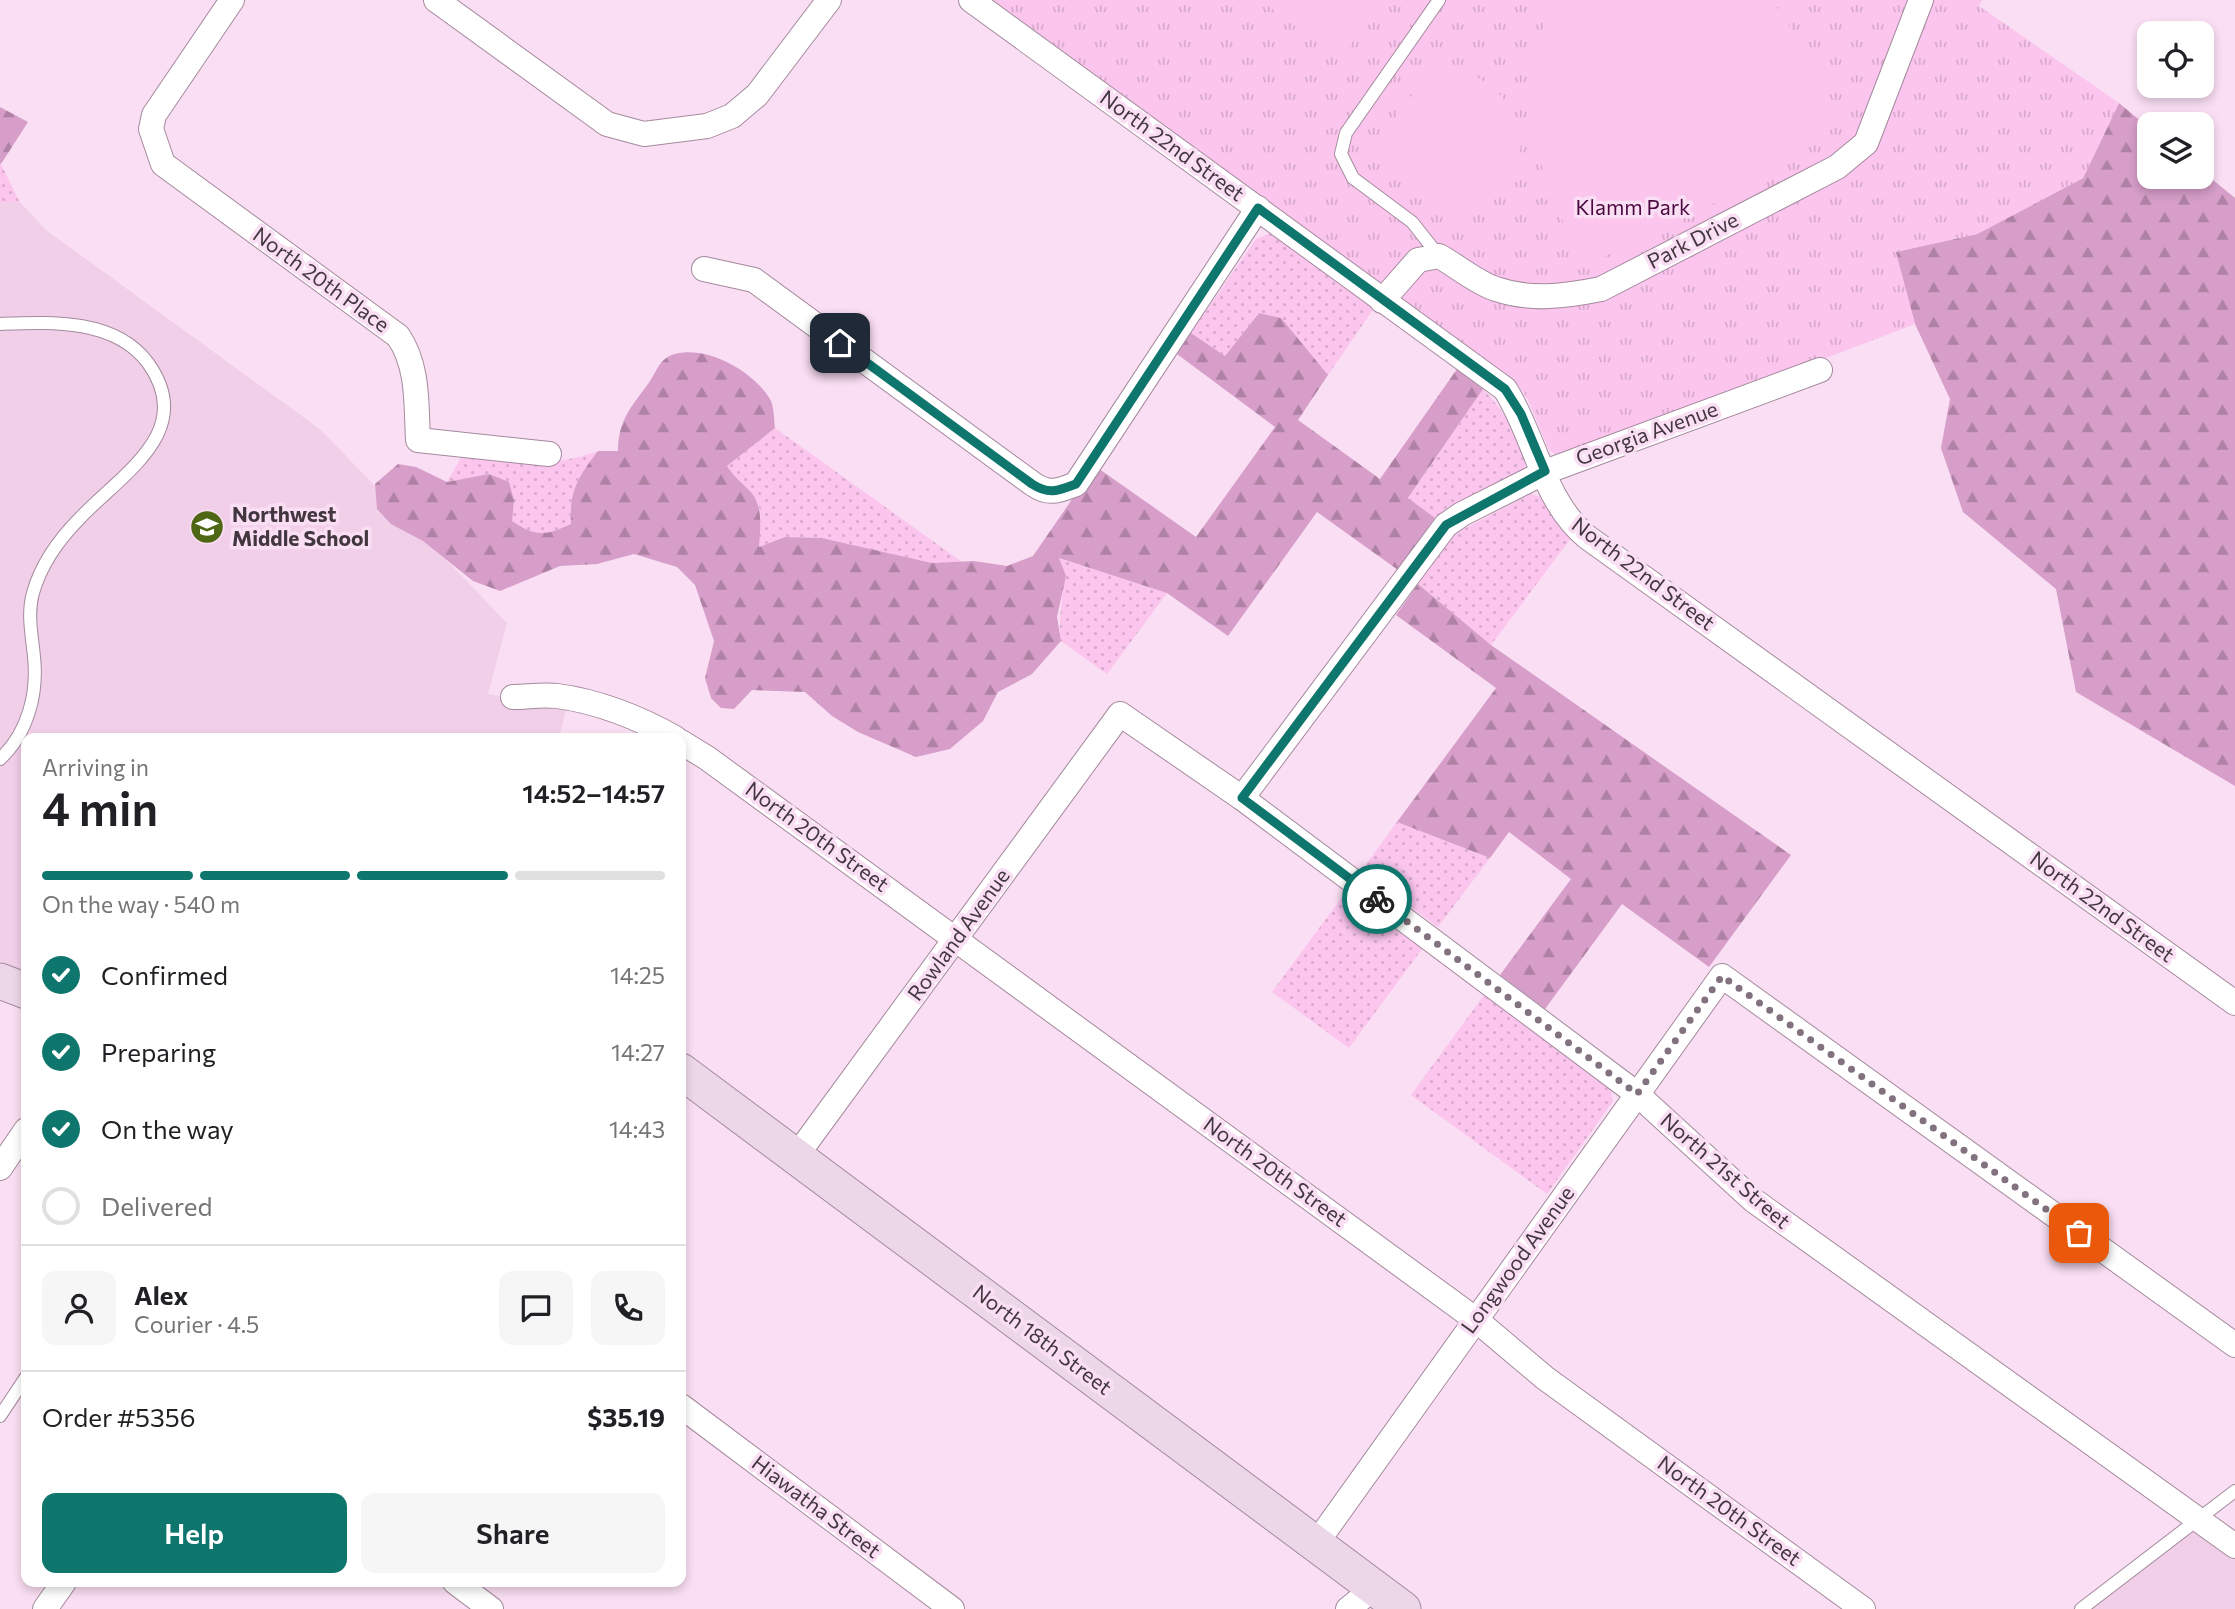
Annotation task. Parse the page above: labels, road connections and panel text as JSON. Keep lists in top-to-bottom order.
{
  "streets": {
    "main road": ["North 18th Street"],
    "street": [
      "North 22nd Street",
      "Park Drive",
      "North 20th Place",
      "Georgia Avenue",
      "North 20th Street",
      "Rowland Avenue",
      "North 21st Street",
      "Longwood Avenue",
      "Hiawatha Street"
    ]
  },
  "crossings": [
    ["North 22nd Street", "Georgia Avenue"],
    ["Georgia Avenue", "North 21st Street"],
    ["North 20th Street", "Rowland Avenue"],
    ["North 20th Street", "Longwood Avenue"],
    ["Rowland Avenue", "North 21st Street"],
    ["Rowland Avenue", "North 18th Street"],
    ["North 21st Street", "Longwood Avenue"],
    ["Longwood Avenue", "North 18th Street"]
  ],
  "parks": ["Klamm Park"],
  "places": {
    "school or university": ["Northwest Middle School"]
  },
  "page": {
    "heading": ["4 min", "Arriving in", "14:52–14:57"],
    "panel": [
      "Alex",
      "Courier · 4.5",
      "Order #5356",
      "$35.19"
    ],
    "bar": "On the way · 540 m",
    "list": [
      ["Confirmed", "14:25"],
      ["Preparing", "14:27"],
      ["On the way", "14:43"],
      "Delivered"
    ],
    "buttons": ["Help", "Share"]
  }
}
